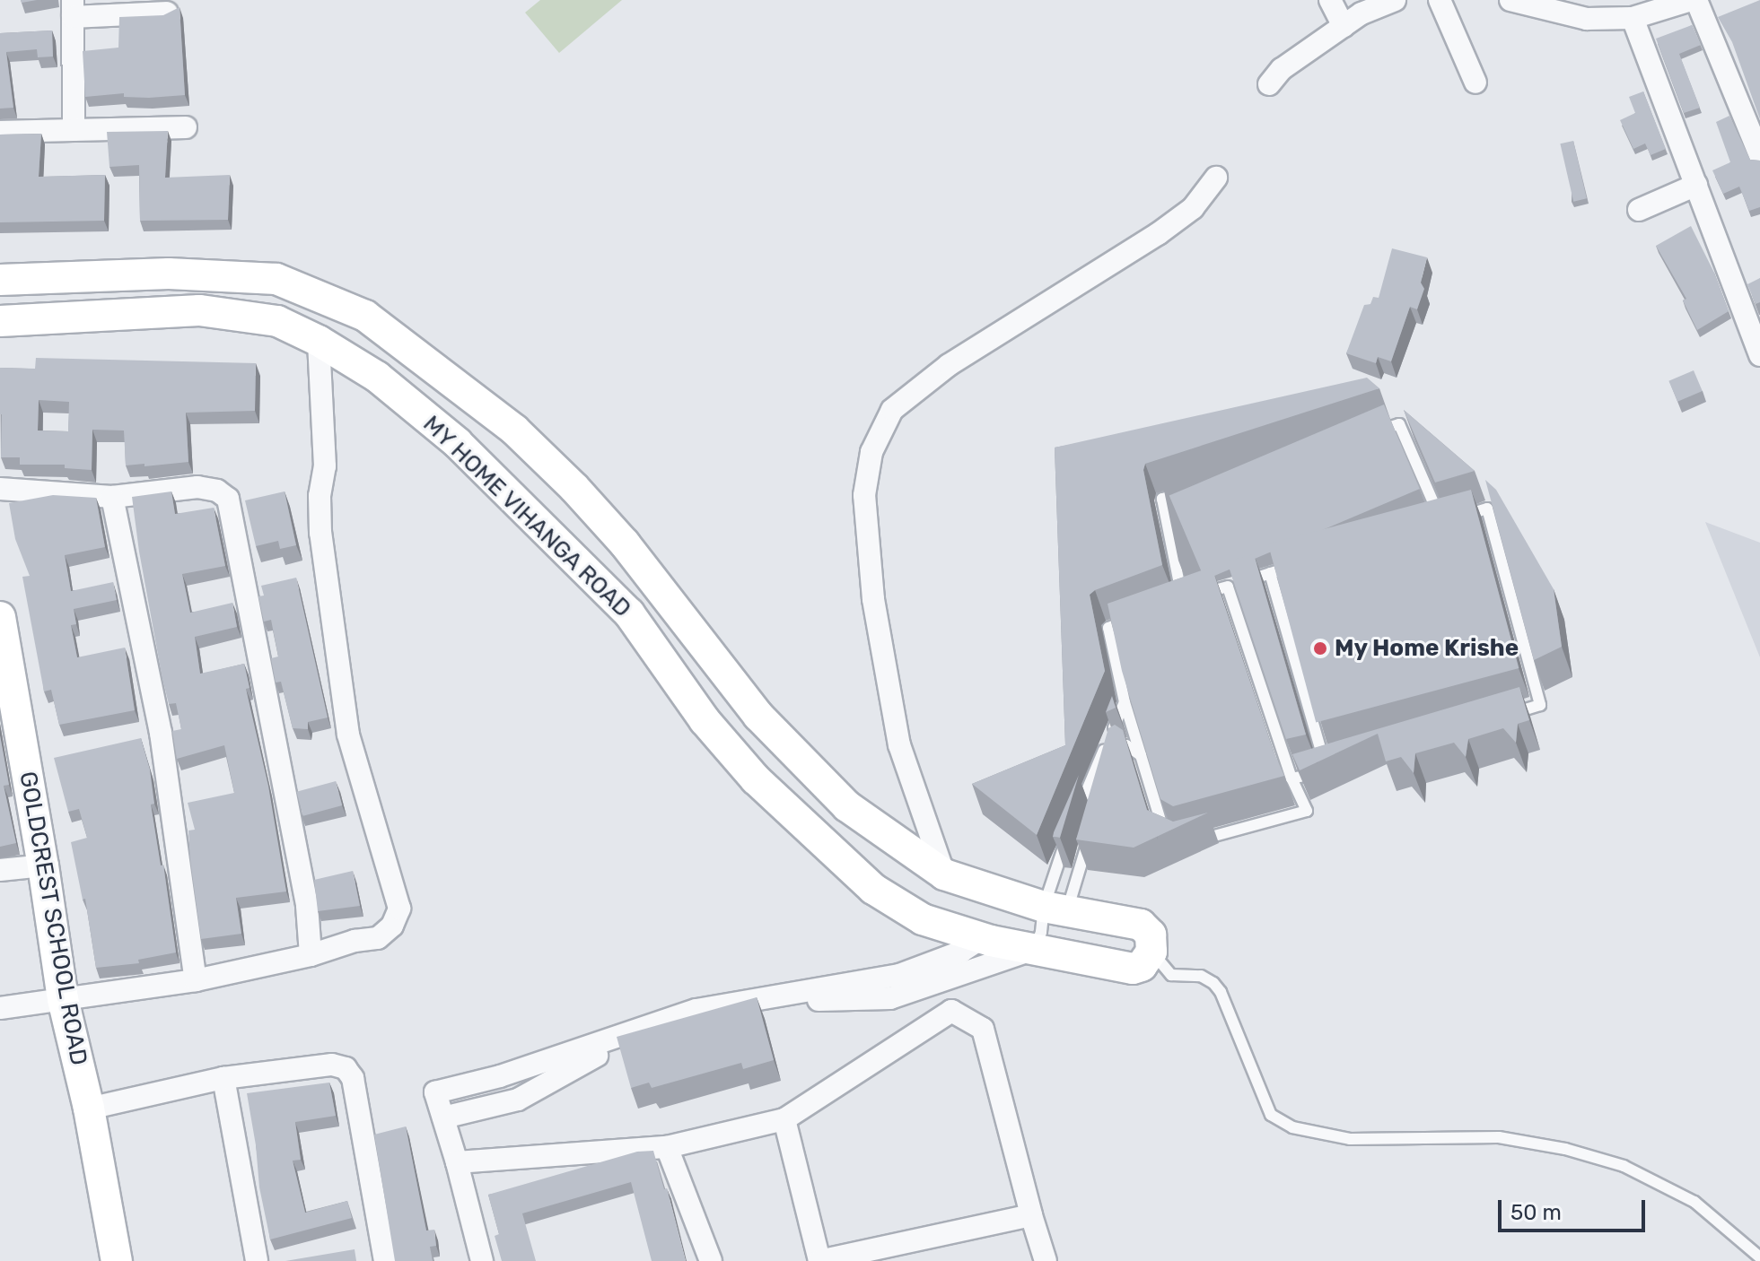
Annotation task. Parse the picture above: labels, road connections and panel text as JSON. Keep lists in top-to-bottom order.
{
  "streets": {
    "street": ["MY HOME VIHANGA ROAD", "GOLDCREST SCHOOL ROAD"]
  },
  "places": ["My Home Krishe"],
  "scale_bar": "50 m"
}
